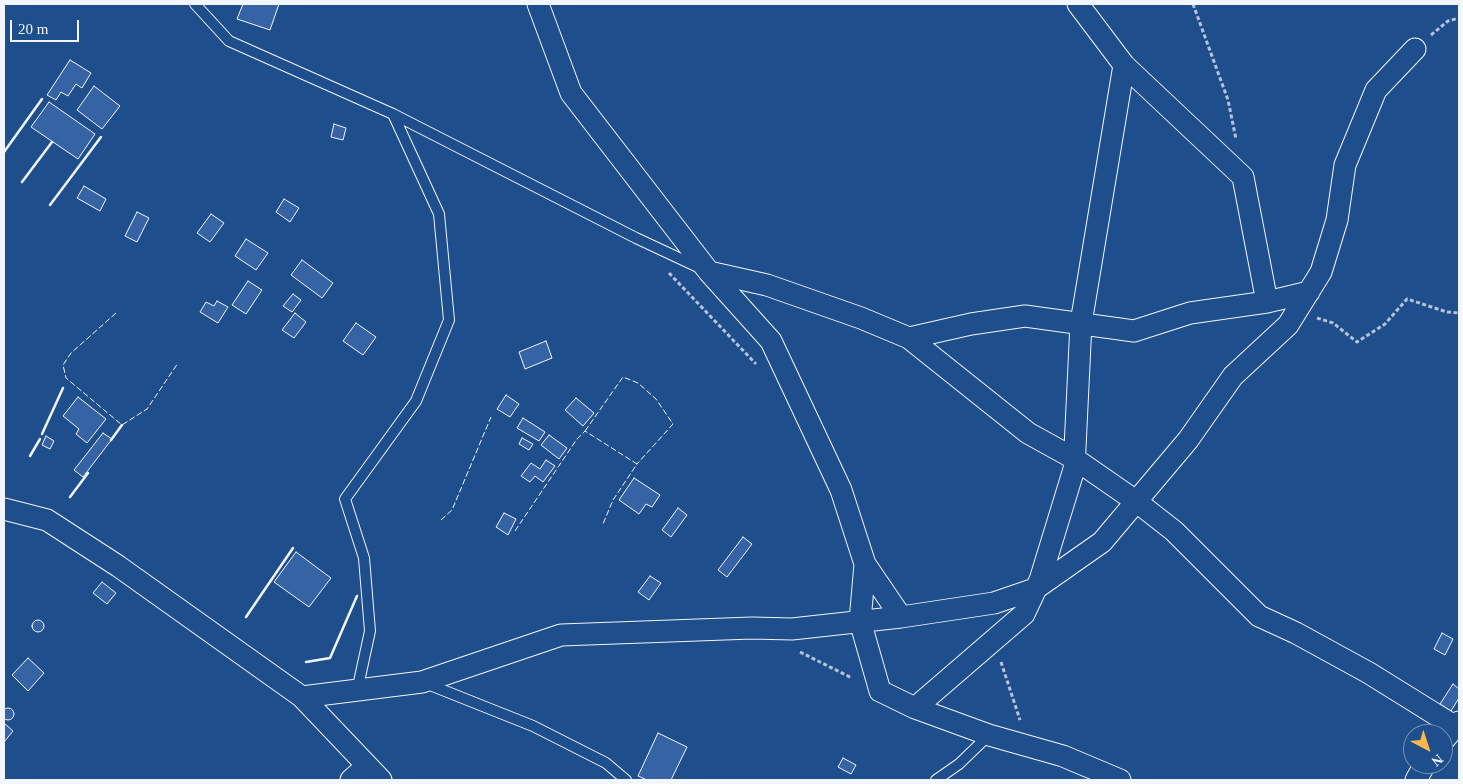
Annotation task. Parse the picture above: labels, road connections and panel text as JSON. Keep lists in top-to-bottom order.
{
  "scale_bar": "20 m",
  "north": "bottom right"
}
